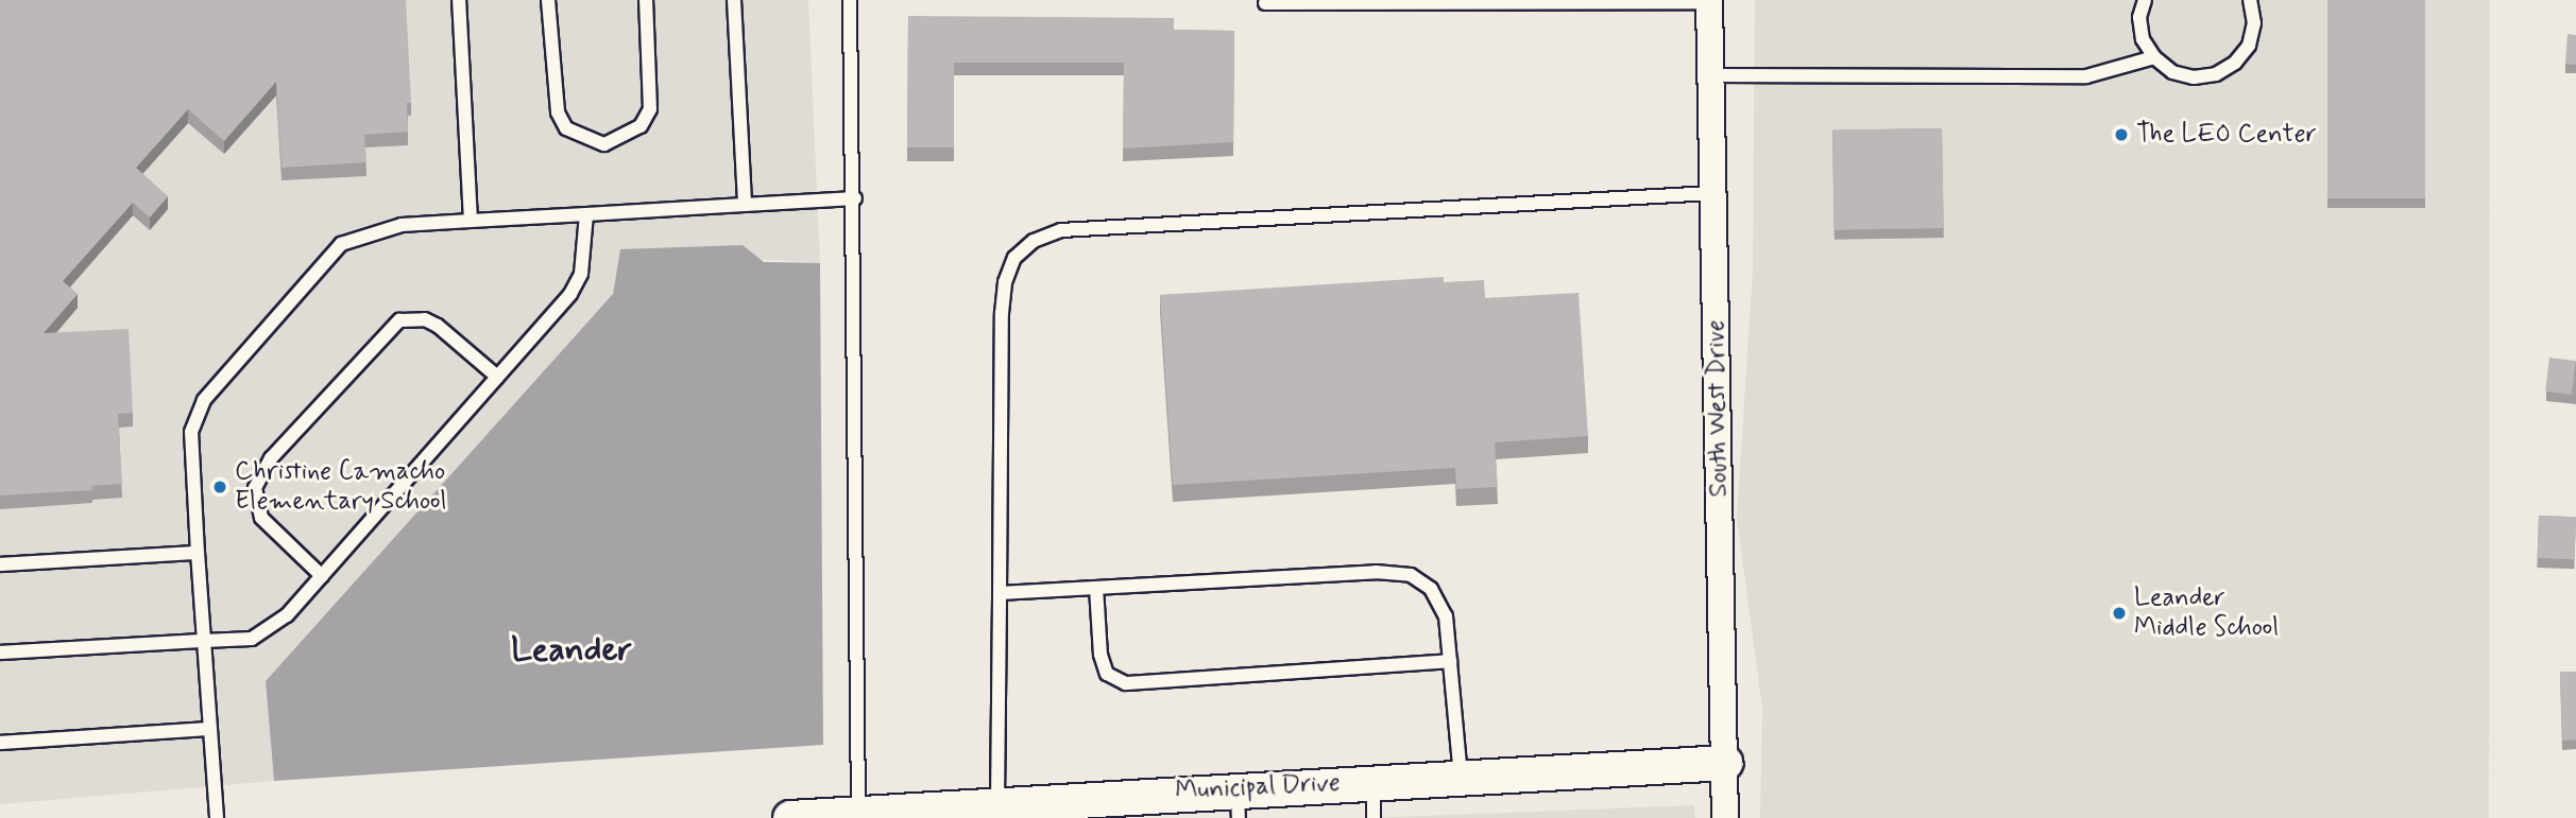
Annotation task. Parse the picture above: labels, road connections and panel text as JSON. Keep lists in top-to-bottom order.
{
  "streets": {
    "street": ["South West Drive", "Municipal Drive"]
  },
  "crossings": [
    ["South West Drive", "Municipal Drive"]
  ],
  "districts": ["Leander"],
  "places": ["The LEO Center", "Christine Camacho Elementary School", "Leander Middle School"]
}
